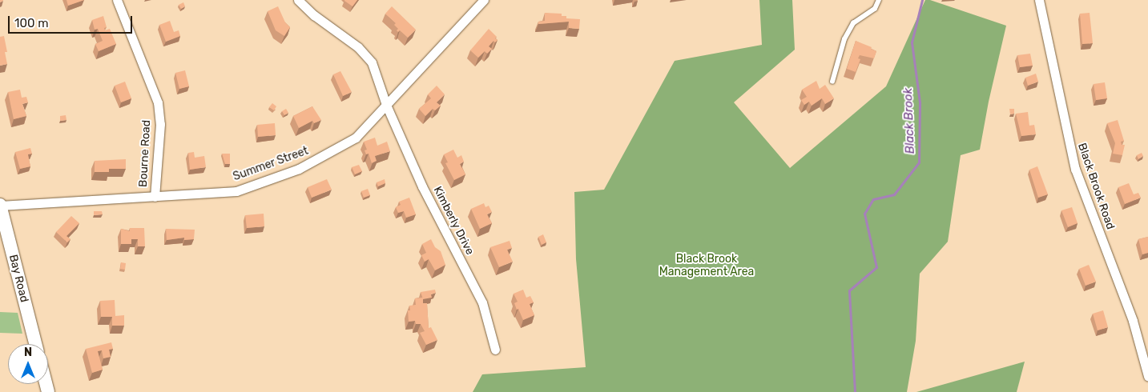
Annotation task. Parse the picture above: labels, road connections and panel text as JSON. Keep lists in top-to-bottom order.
{
  "streets": {
    "main road": ["Bay Road"],
    "street": [
      "Bourne Road",
      "Summer Street",
      "Black Brook Road",
      "Kimberly Drive"
    ]
  },
  "crossings": [
    ["Bourne Road", "Summer Street"],
    ["Summer Street", "Kimberly Drive"],
    ["Summer Street", "Bay Road"]
  ],
  "water": ["Black Brook"],
  "parks": ["Black Brook Management Area"],
  "scale_bar": "100 m",
  "north": "top"
}
